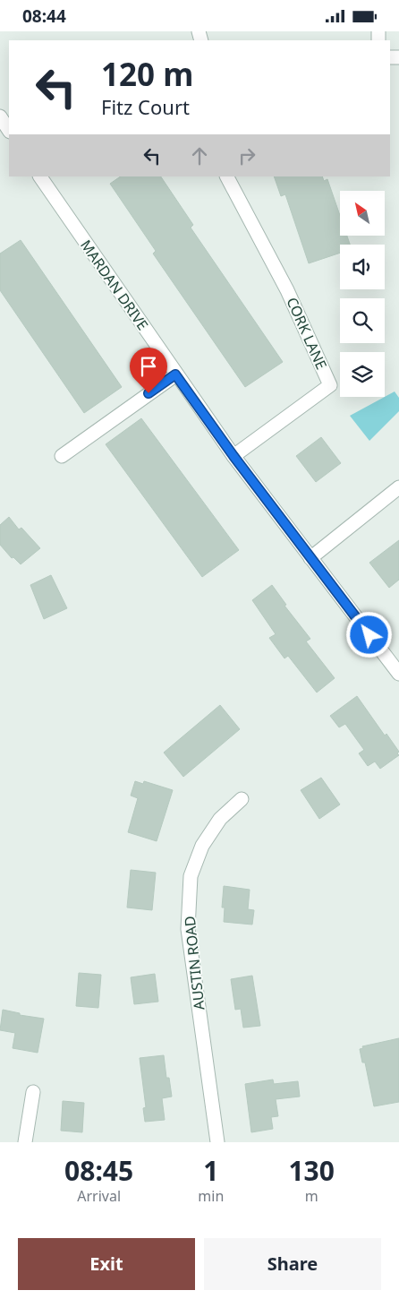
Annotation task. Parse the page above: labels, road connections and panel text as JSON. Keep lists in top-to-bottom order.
{
  "streets": {
    "street": ["MARDAN DRIVE", "CORK LANE", "AUSTIN ROAD"]
  },
  "crossings": [
    ["MARDAN DRIVE", "CORK LANE"]
  ],
  "north": "top left",
  "page": {
    "status": "08:44",
    "turn": ["120 m", "Fitz Court"],
    "eta": [
      "08:45",
      "Arrival",
      "1",
      "min",
      "130",
      "m"
    ],
    "buttons": ["Exit", "Share"]
  }
}
